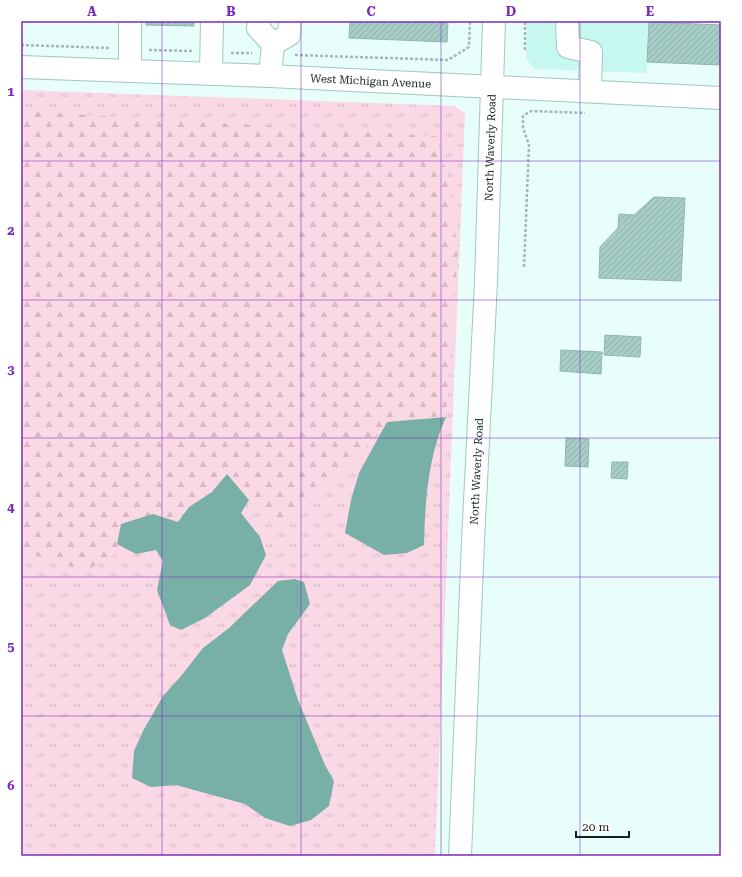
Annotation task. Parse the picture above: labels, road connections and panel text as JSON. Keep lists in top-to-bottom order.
{
  "streets": {
    "main road": ["West Michigan Avenue", "North Waverly Road"]
  },
  "crossings": [
    ["West Michigan Avenue", "North Waverly Road"]
  ],
  "scale_bar": "20 m",
  "grid": {
    "columns": [
      "A",
      "B",
      "C",
      "D",
      "E"
    ],
    "rows": [
      "1",
      "2",
      "3",
      "4",
      "5",
      "6"
    ]
  }
}
